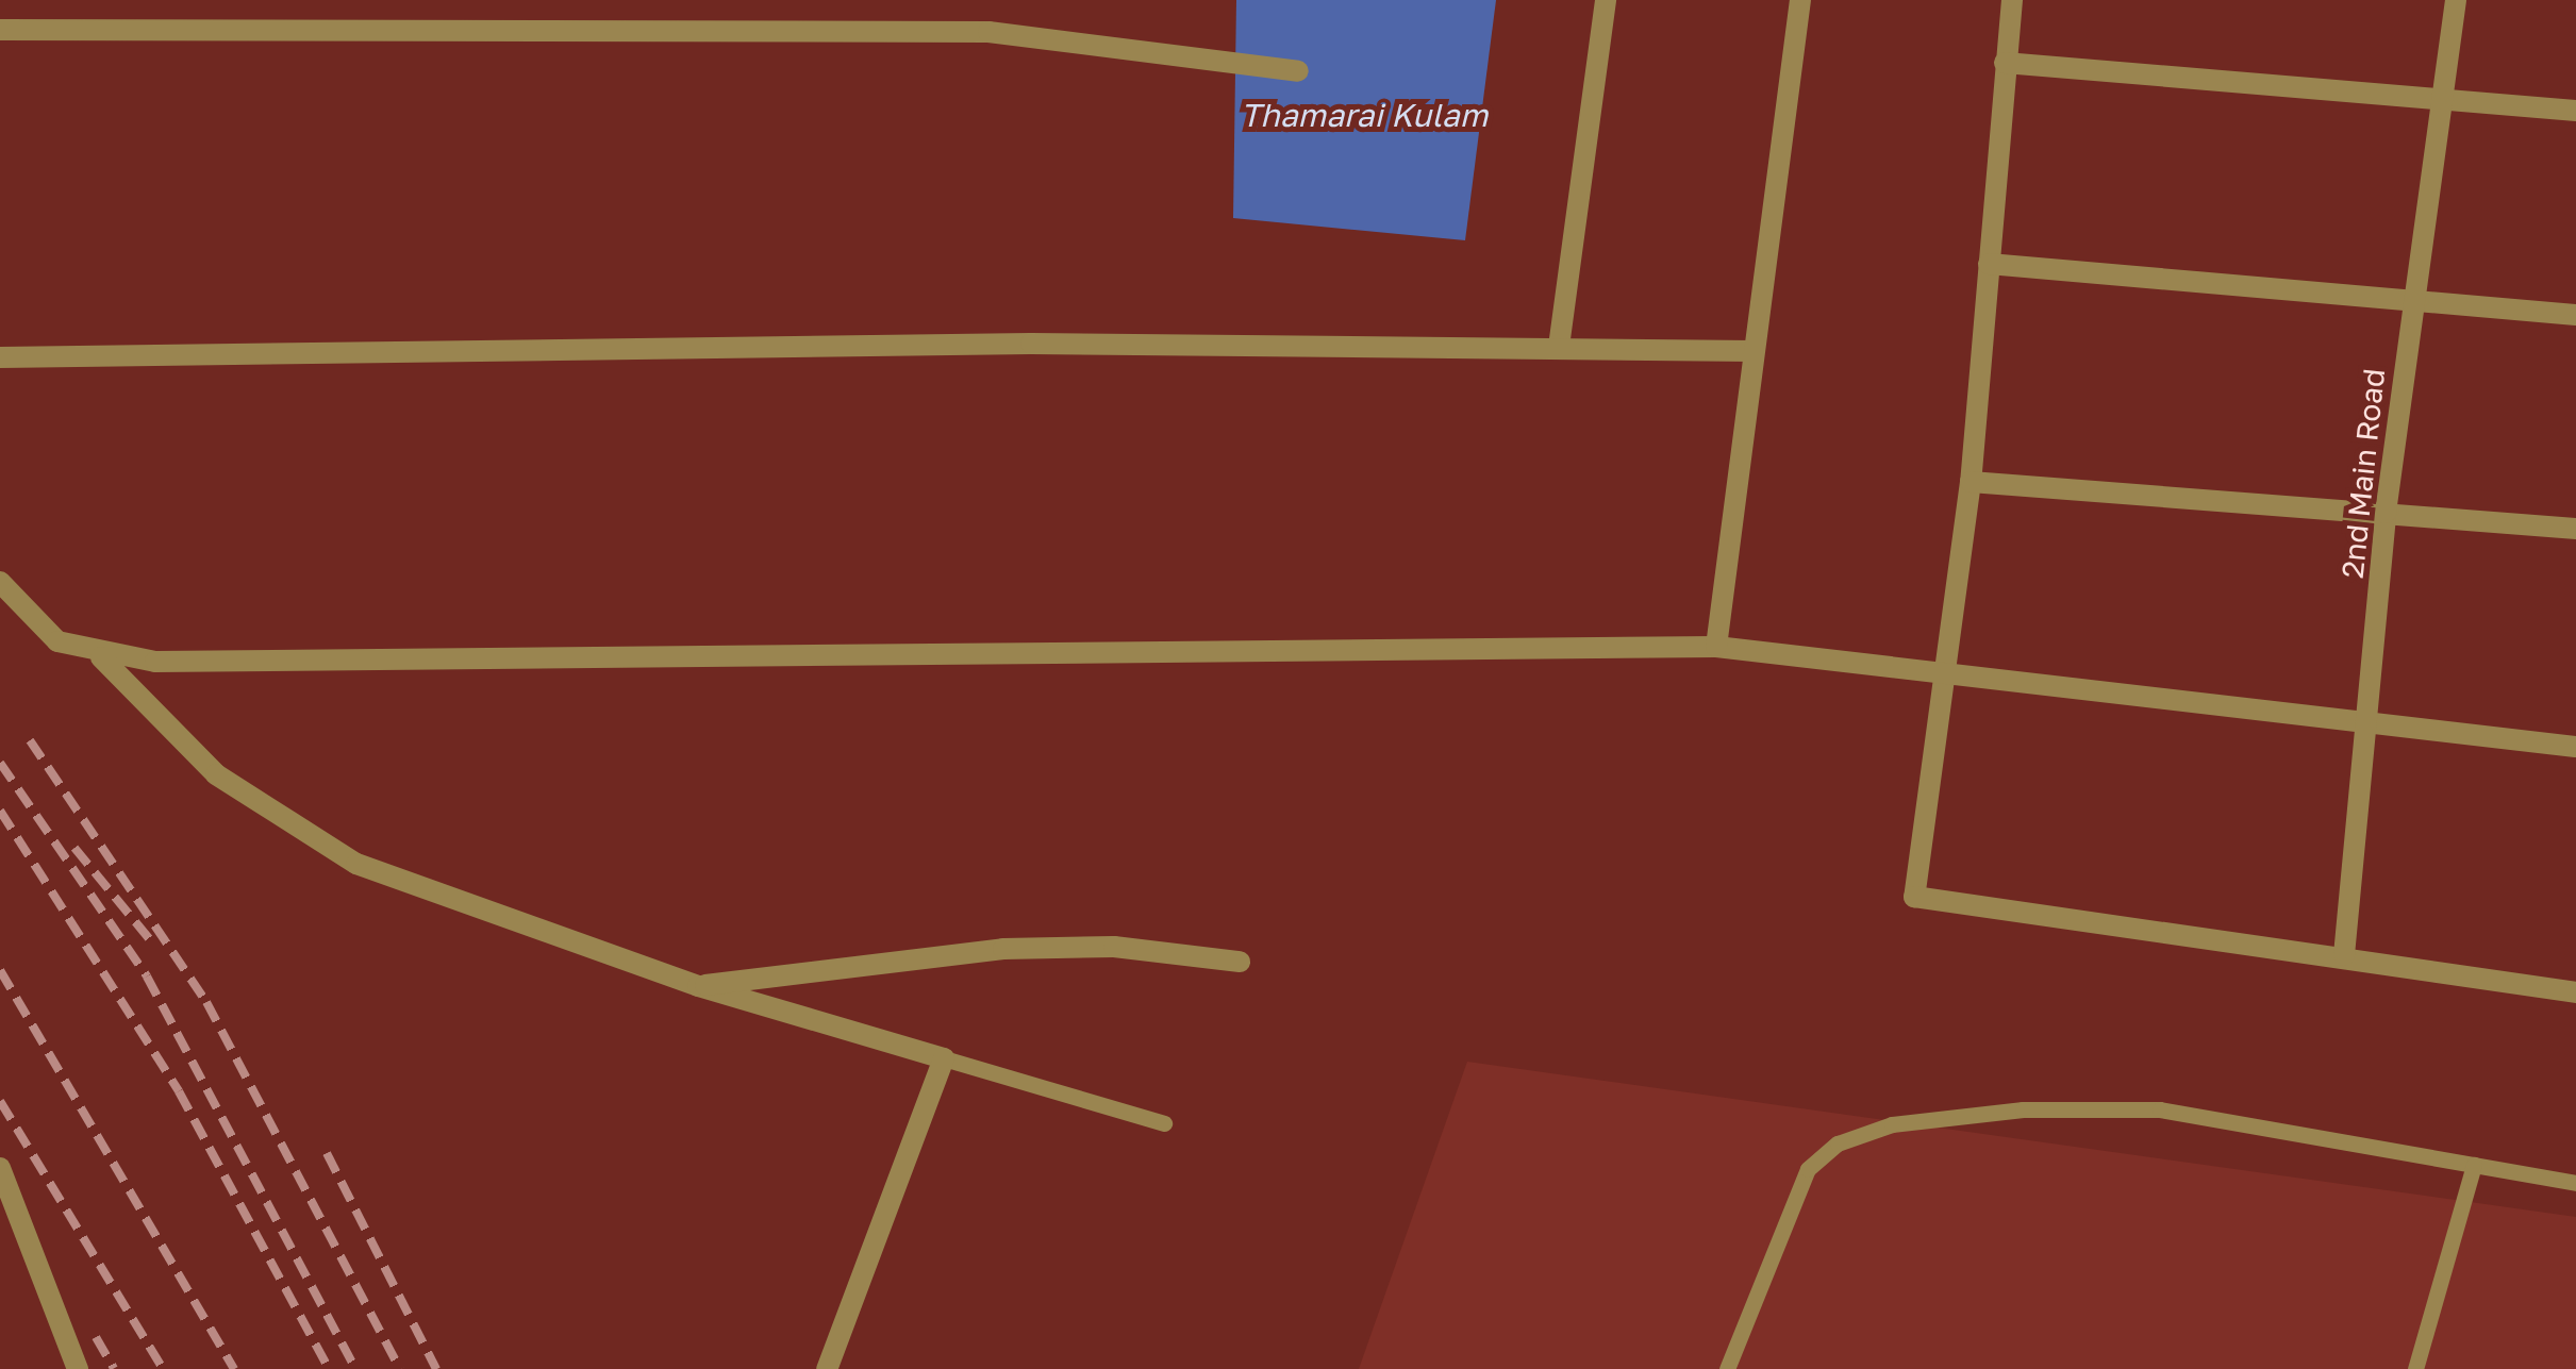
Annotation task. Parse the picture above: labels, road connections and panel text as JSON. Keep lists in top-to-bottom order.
{
  "streets": {
    "street": ["2nd Main Road"]
  },
  "water": ["Thamarai Kulam"]
}
